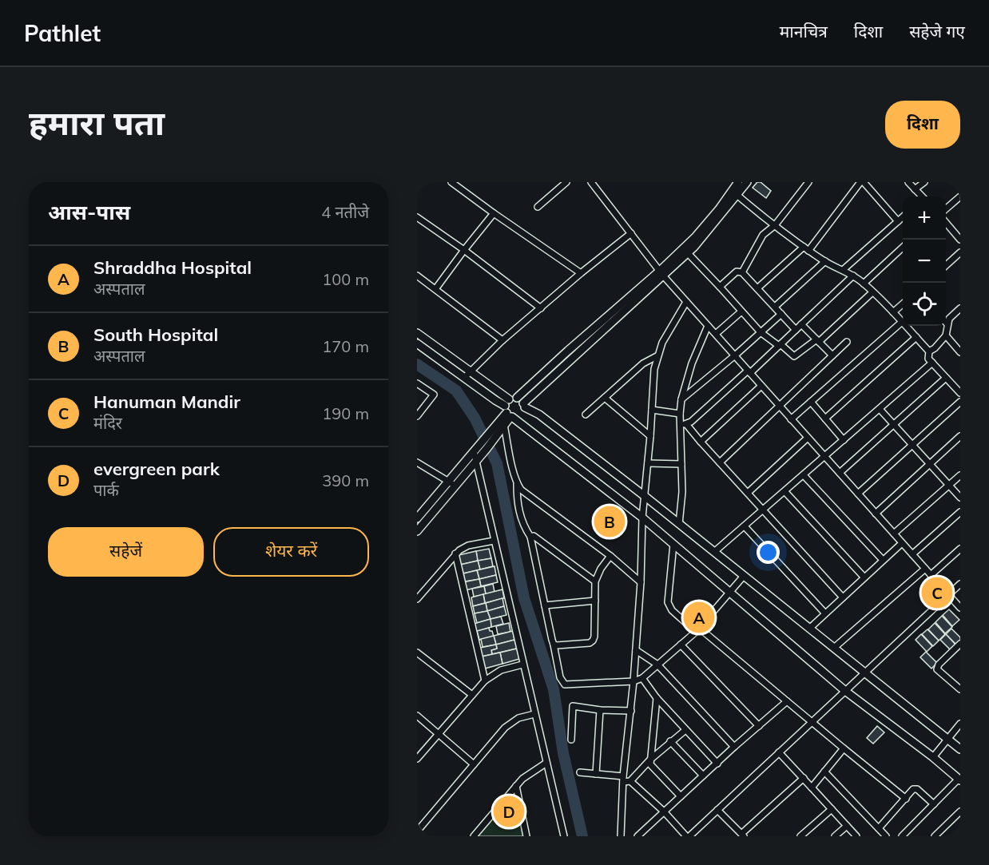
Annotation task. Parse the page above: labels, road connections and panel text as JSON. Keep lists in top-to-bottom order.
{
  "page": {
    "header": "Pathlet",
    "nav": ["मानचित्र", "दिशा", "सहेजे गए"],
    "buttons": [
      "दिशा",
      ["सहेजें", "शेयर करें"]
    ],
    "title": "हमारा पता",
    "heading": ["आस-पास", "4 नतीजे"],
    "map_buttons": ["+", "−"],
    "list": [
      {
        "mark": "A",
        "name": "Shraddha Hospital",
        "note": "अस्पताल",
        "value": "100 m"
      },
      {
        "mark": "B",
        "name": "South Hospital",
        "note": "अस्पताल",
        "value": "170 m"
      },
      {
        "mark": "C",
        "name": "Hanuman Mandir",
        "note": "मंदिर",
        "value": "190 m"
      },
      {
        "mark": "D",
        "name": "evergreen park",
        "note": "पार्क",
        "value": "390 m"
      }
    ],
    "pins": [
      "B",
      "C",
      "A",
      "D"
    ]
  }
}
